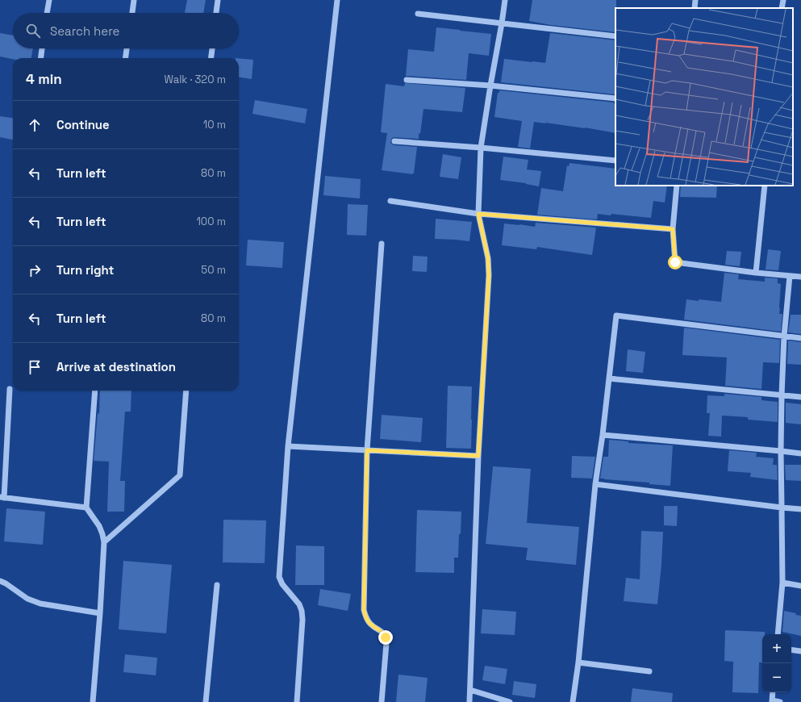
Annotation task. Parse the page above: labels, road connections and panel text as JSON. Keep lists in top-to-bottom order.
{
  "page": {
    "search": "Search here",
    "heading": ["4 min", "Walk · 320 m"],
    "list": [
      ["Continue", "10 m"],
      ["Turn left", "80 m"],
      ["Turn left", "100 m"],
      ["Turn right", "50 m"],
      ["Turn left", "80 m"],
      "Arrive at destination"
    ],
    "map_buttons": ["+", "−"]
  }
}
